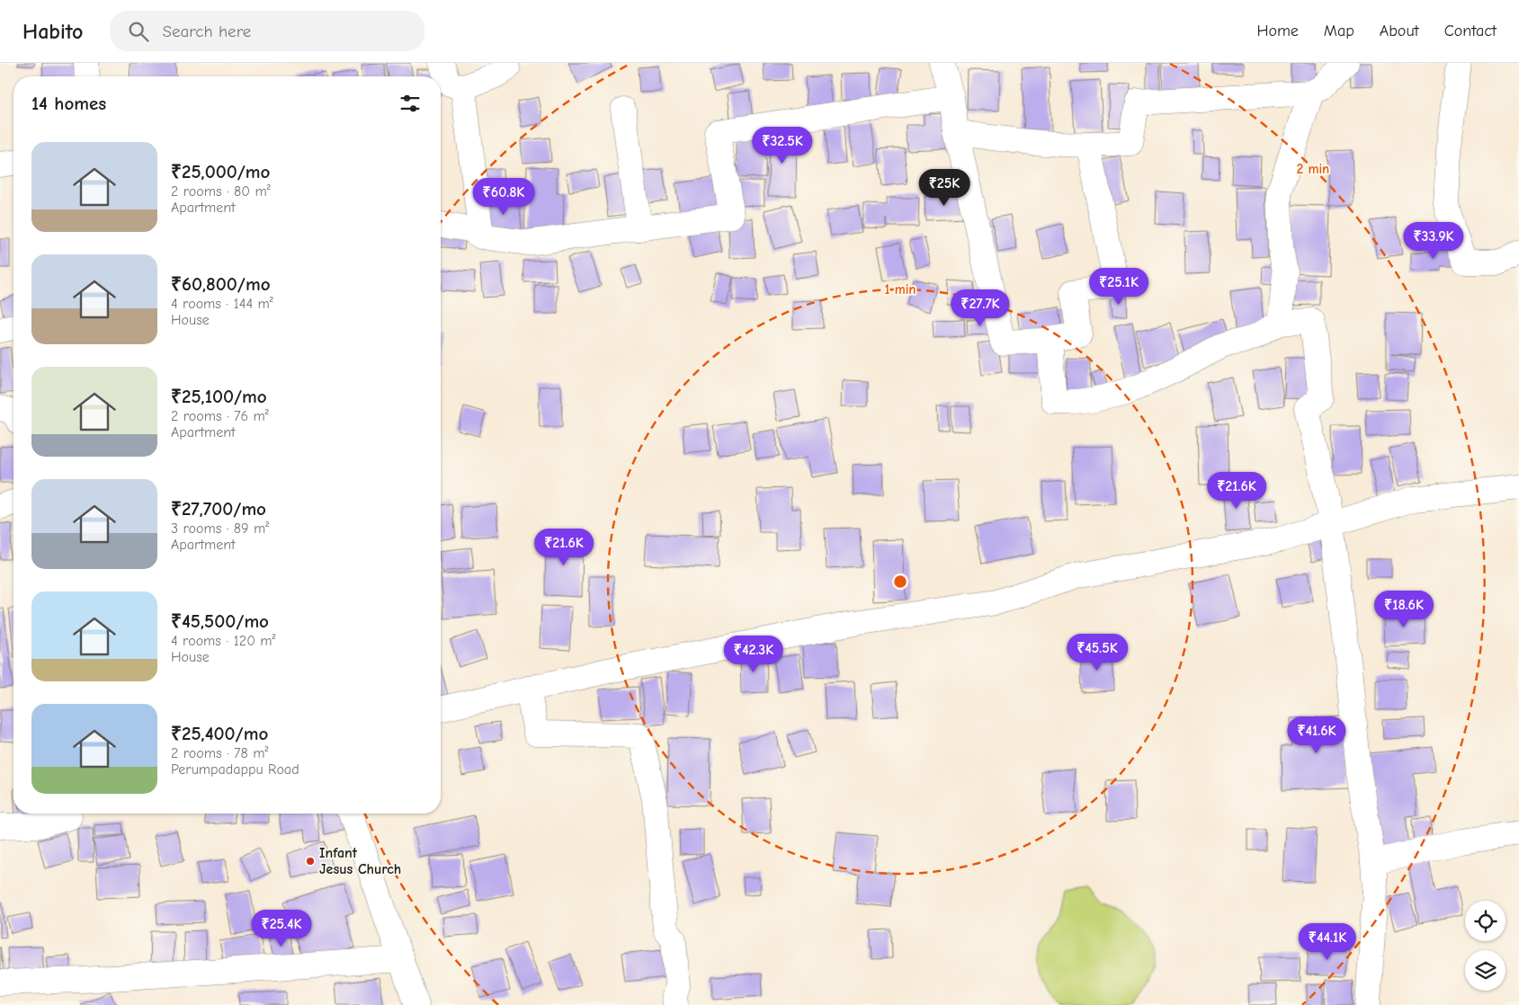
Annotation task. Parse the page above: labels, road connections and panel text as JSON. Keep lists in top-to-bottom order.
{
  "places": ["Infant Jesus Church"],
  "page": {
    "header": "Habito",
    "search": "Search here",
    "nav": [
      "Home",
      "Map",
      "About",
      "Contact"
    ],
    "heading": "14 homes",
    "price": [
      "₹32.5K",
      "₹25K",
      "₹60.8K",
      "₹33.9K",
      "₹25.1K",
      "₹27.7K",
      "₹21.6K",
      "₹21.6K",
      "₹18.6K",
      "₹45.5K",
      "₹42.3K",
      "₹41.6K",
      "₹25.4K",
      "₹44.1K"
    ],
    "list": [
      {
        "name": "₹25,000/mo",
        "note": "2 rooms · 80 m² · Apartment"
      },
      {
        "name": "₹60,800/mo",
        "note": "4 rooms · 144 m² · House"
      },
      {
        "name": "₹25,100/mo",
        "note": "2 rooms · 76 m² · Apartment"
      },
      {
        "name": "₹27,700/mo",
        "note": "3 rooms · 89 m² · Apartment"
      },
      {
        "name": "₹45,500/mo",
        "note": "4 rooms · 120 m² · House"
      },
      {
        "name": "₹25,400/mo",
        "note": "2 rooms · 78 m² · Perumpadappu Road"
      }
    ]
  },
  "rings": ["2 min", "1 min"]
}
